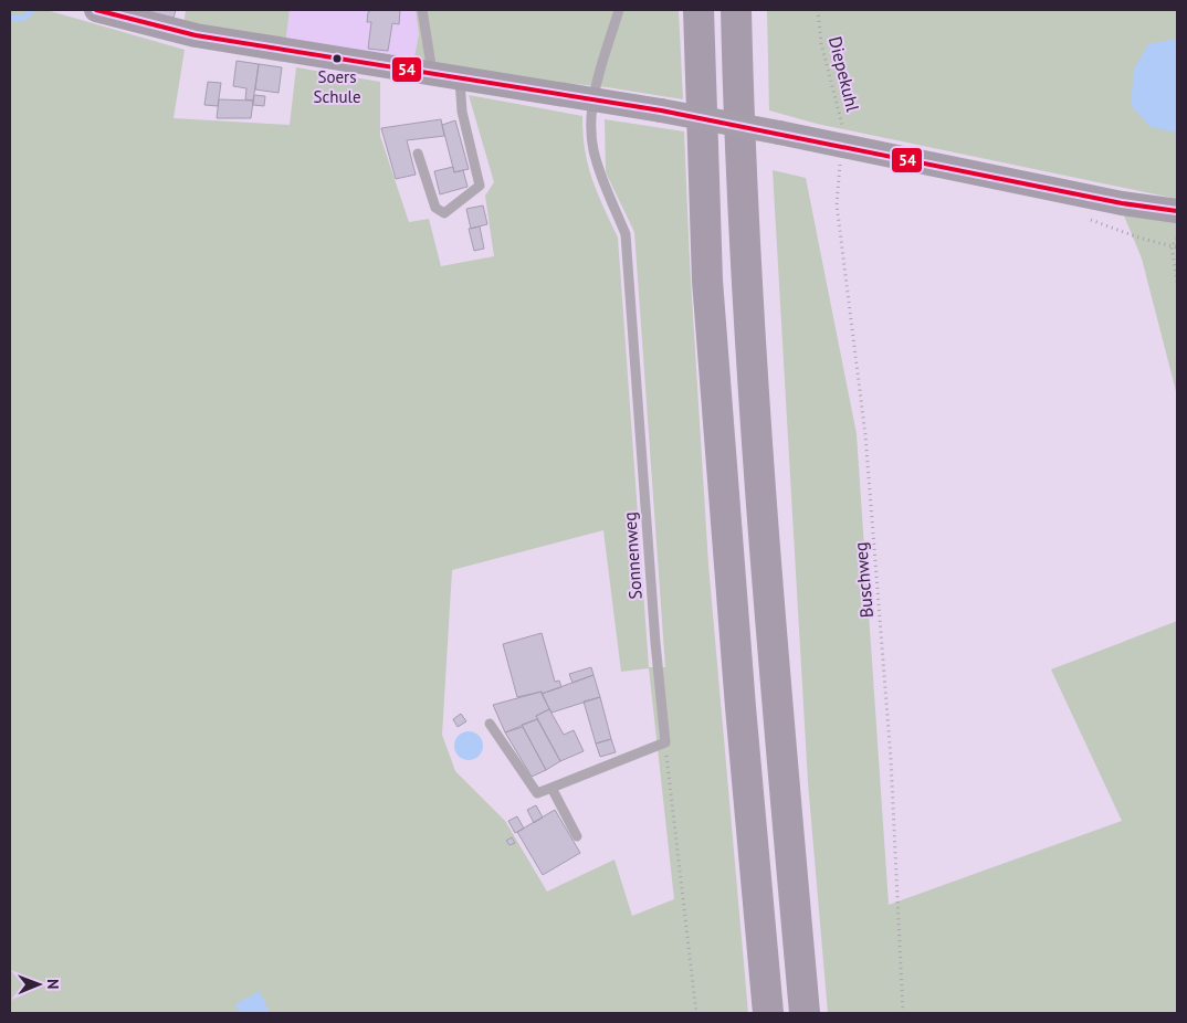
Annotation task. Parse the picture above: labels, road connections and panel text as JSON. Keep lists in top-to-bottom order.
{
  "streets": {
    "lane": ["Sonnenweg"],
    "path": ["Diepekuhl", "Buschweg"]
  },
  "crossings": [
    ["Diepekuhl", "Buschweg"]
  ],
  "places": ["Soers Schule"],
  "lines": ["transit line 54"],
  "north": "right"
}
